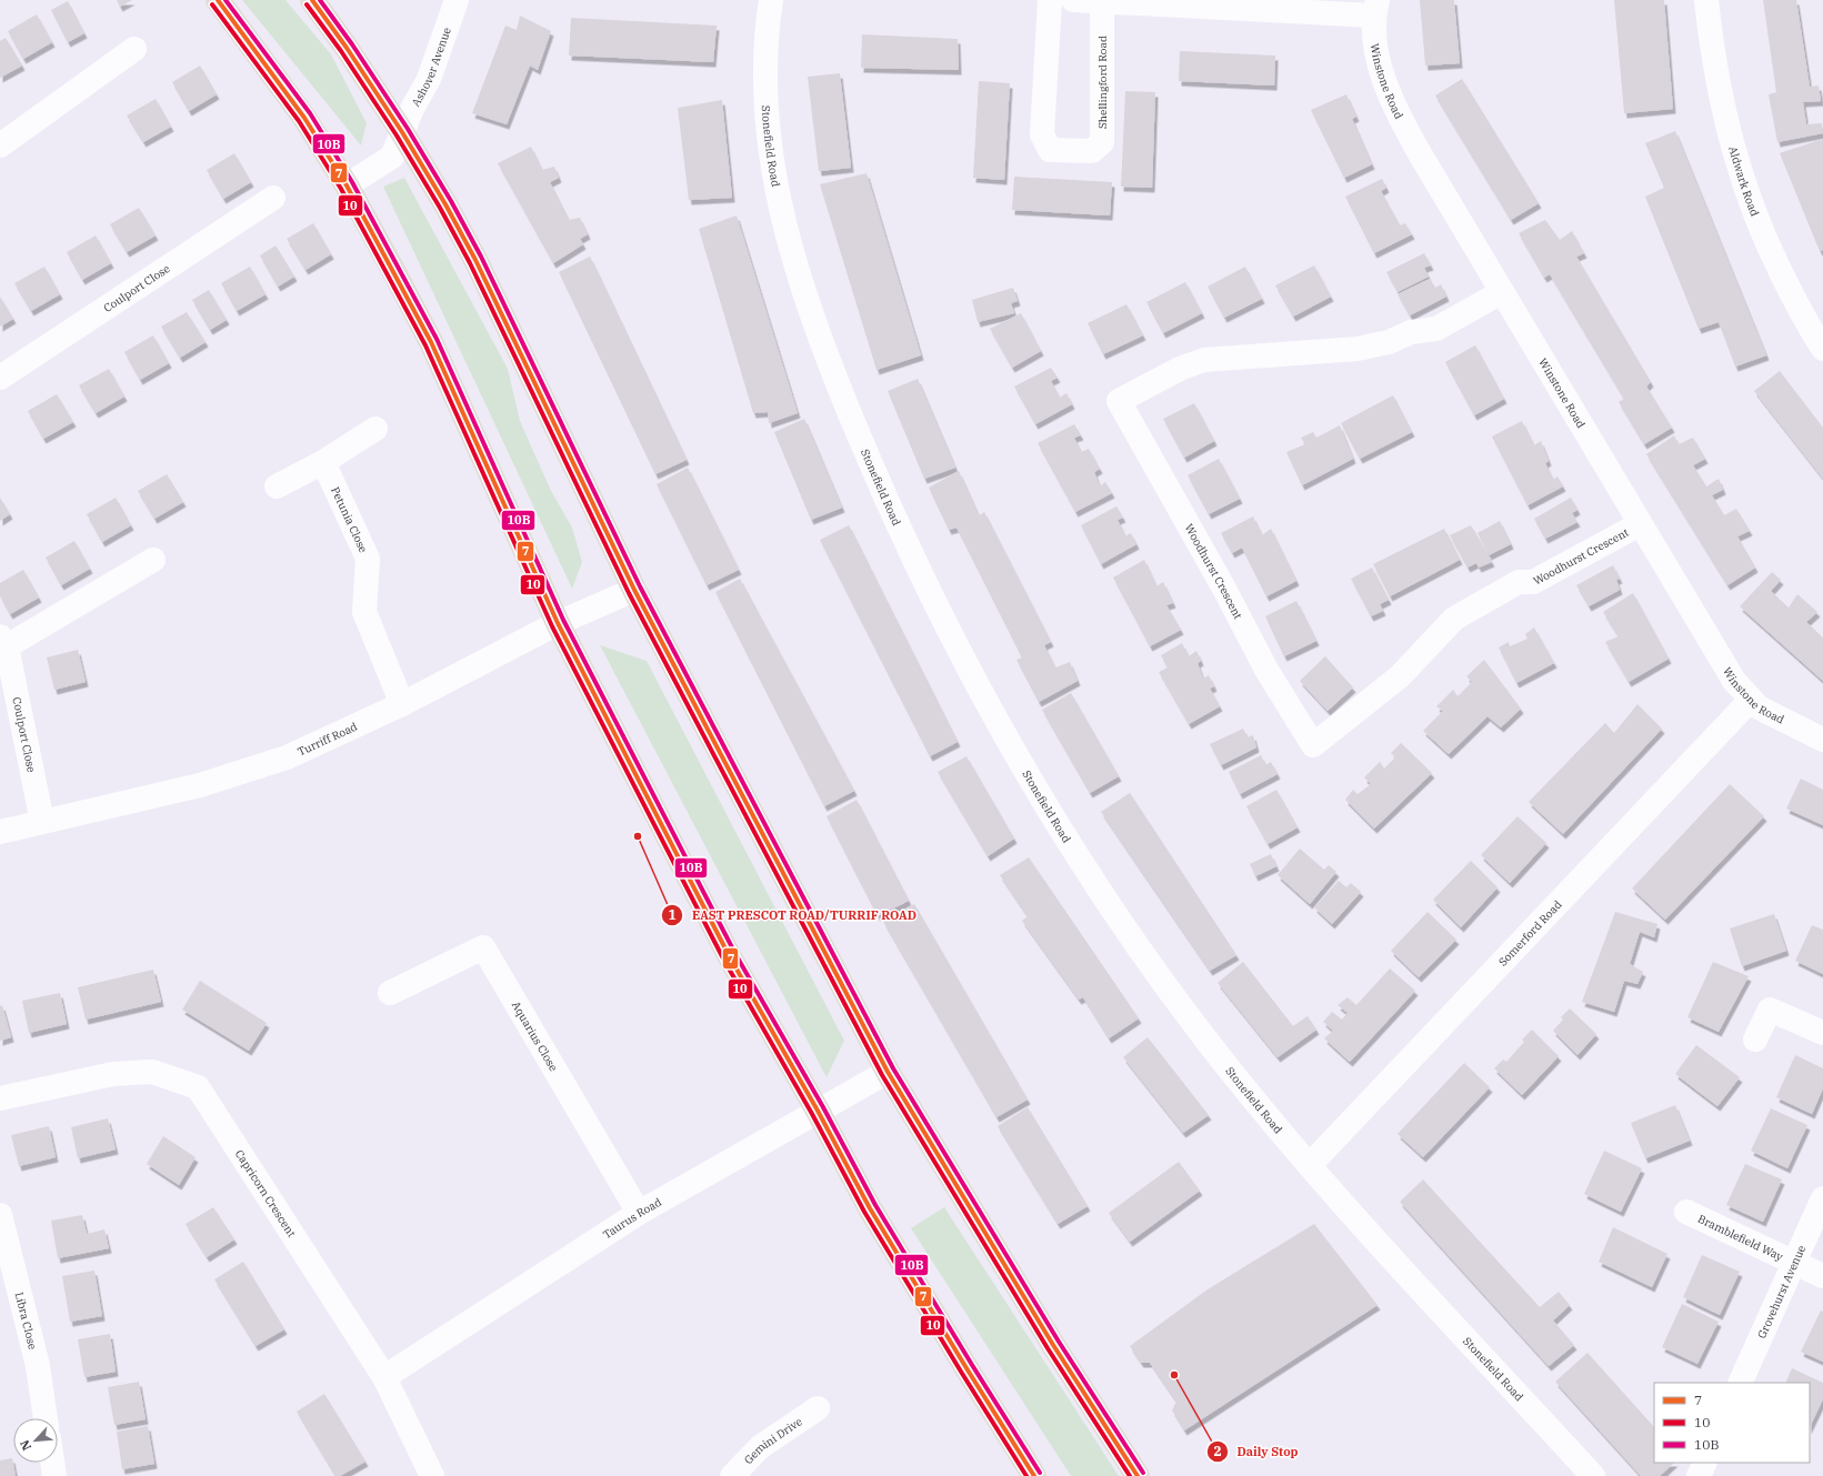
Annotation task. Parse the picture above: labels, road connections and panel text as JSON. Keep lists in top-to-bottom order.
{
  "streets": {
    "street": [
      "Ashover Avenue",
      "Winstone Road",
      "Shellingford Road",
      "Stonefield Road",
      "Aldwark Road",
      "Coulport Close",
      "Petunia Close",
      "Woodhurst Crescent",
      "Turriff Road",
      "Somerford Road",
      "Aquarius Close",
      "Capricorn Crescent",
      "Taurus Road",
      "Bramblefield Way",
      "Grovehurst Avenue",
      "Libra Close",
      "Gemini Drive"
    ]
  },
  "crossings": [
    ["Winstone Road", "Woodhurst Crescent"],
    ["Winstone Road", "Somerford Road"],
    ["Stonefield Road", "Somerford Road"],
    ["Coulport Close", "Turriff Road"],
    ["Petunia Close", "Turriff Road"],
    ["Aquarius Close", "Taurus Road"],
    ["Capricorn Crescent", "Taurus Road"],
    ["Bramblefield Way", "Grovehurst Avenue"]
  ],
  "places": ["EAST PRESCOT ROAD/TURRIF ROAD", "Daily Stop"],
  "lines": ["transit line 7", "transit line 10B", "transit line 10"],
  "legend": ["7", "10", "10B"],
  "north": "bottom left"
}
